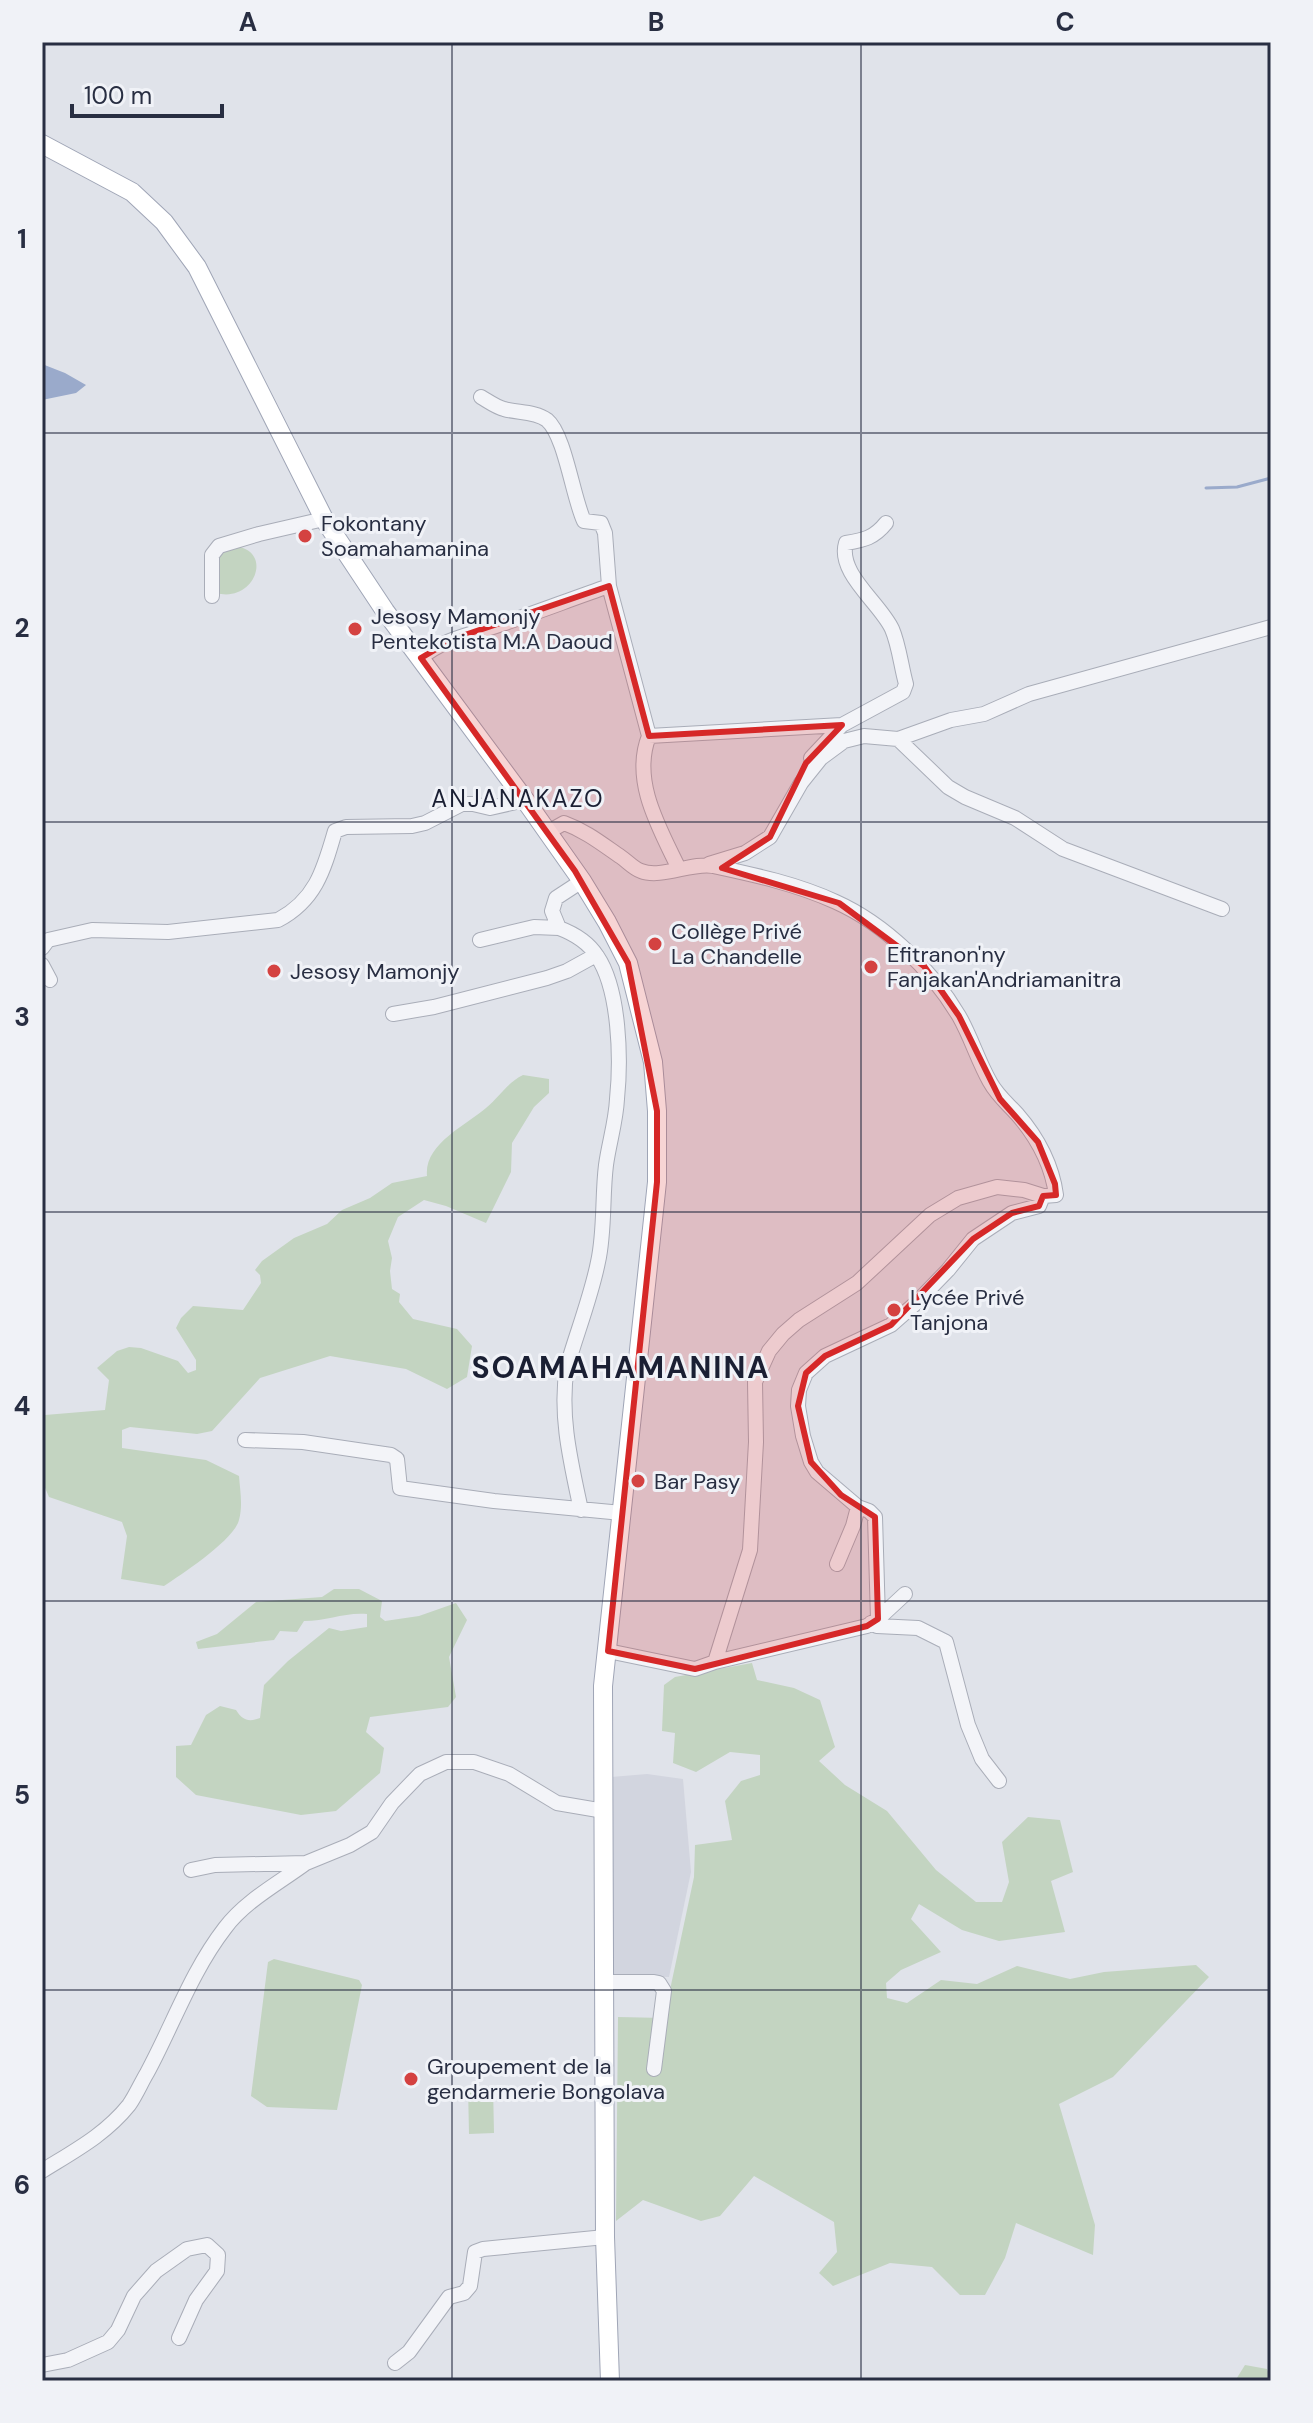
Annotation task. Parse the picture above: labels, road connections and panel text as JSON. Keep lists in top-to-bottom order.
{
  "districts": ["ANJANAKAZO", "SOAMAHAMANINA"],
  "places": [
    "Fokontany Soamahamanina",
    "Jesosy Mamonjy Pentekotista M.A Daoud",
    "Collège Privé La Chandelle",
    "Efitranon'ny Fanjakan'Andriamanitra",
    "Jesosy Mamonjy",
    "Lycée Privé Tanjona",
    "Bar Pasy",
    "Groupement de la gendarmerie Bongolava"
  ],
  "scale_bar": "100 m",
  "grid": {
    "columns": ["A", "B", "C"],
    "rows": [
      "1",
      "2",
      "3",
      "4",
      "5",
      "6"
    ]
  }
}
